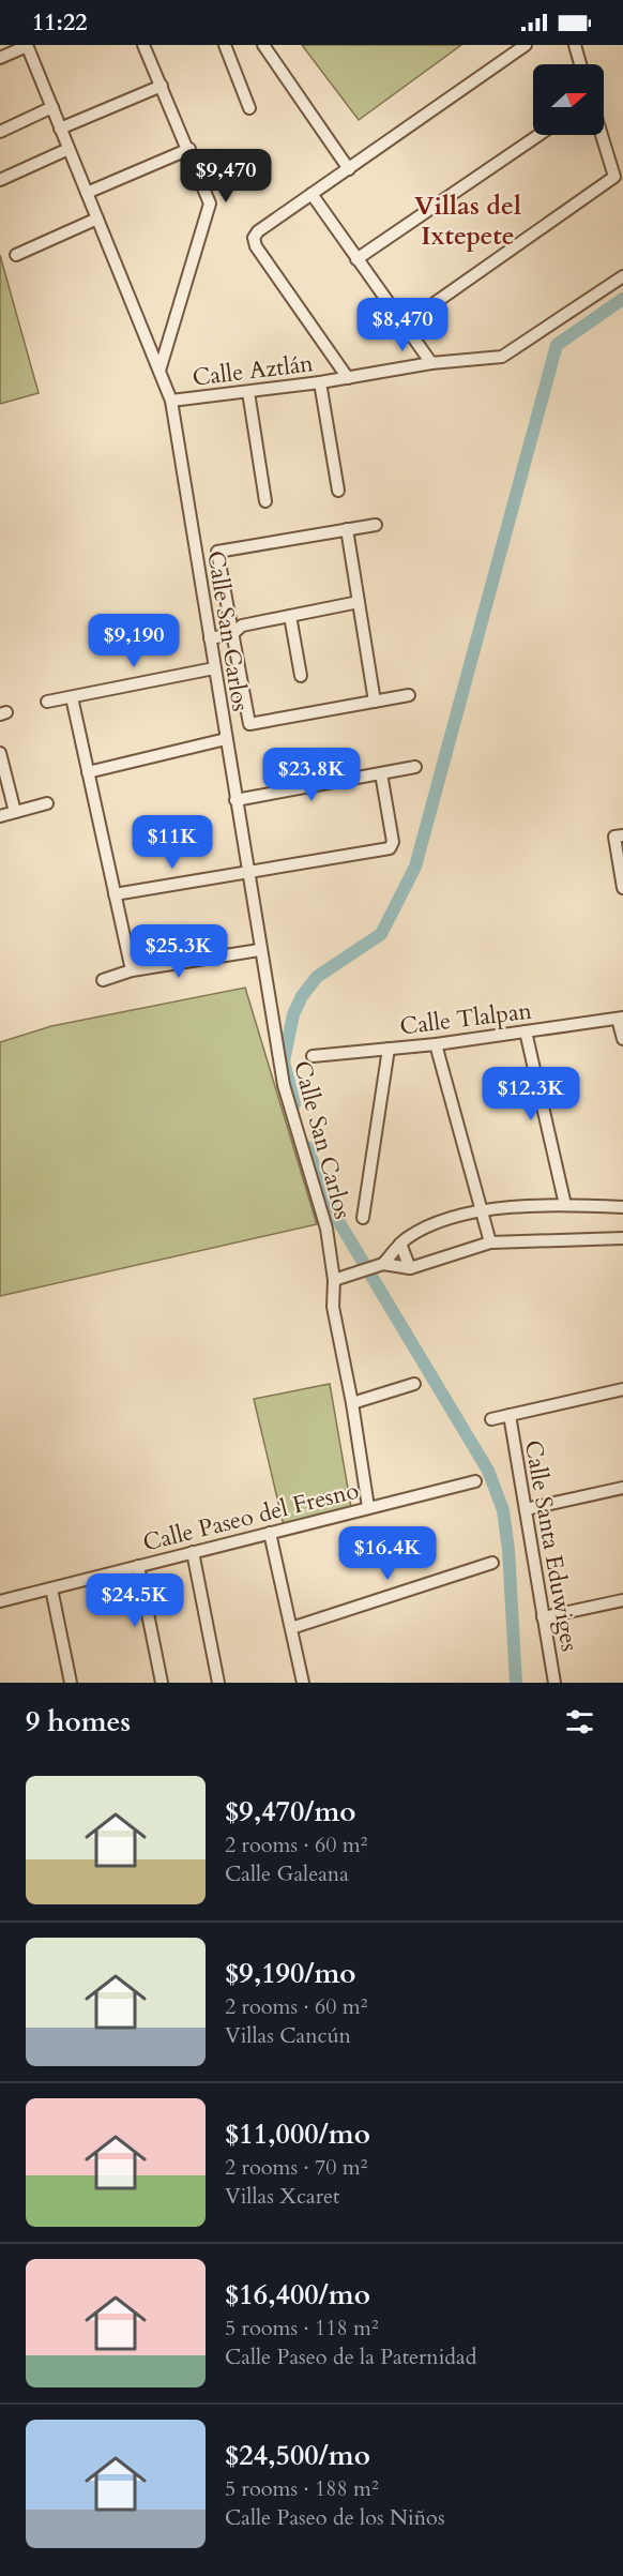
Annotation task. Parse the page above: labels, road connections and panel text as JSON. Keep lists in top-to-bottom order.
{
  "streets": {
    "street": [
      "Calle Aztlán",
      "Calle San Carlos",
      "Calle Tlalpan",
      "Calle Paseo del Fresno",
      "Calle Santa Eduwiges"
    ]
  },
  "crossings": [
    ["Calle Aztlán", "Calle San Carlos"],
    ["Calle San Carlos", "Calle Paseo del Fresno"]
  ],
  "districts": ["Villas del Ixtepete"],
  "north": "right",
  "page": {
    "status": "11:22",
    "price": [
      "$9,470",
      "$8,470",
      "$9,190",
      "$23.8K",
      "$11K",
      "$25.3K",
      "$12.3K",
      "$16.4K",
      "$24.5K"
    ],
    "heading": "9 homes",
    "list": [
      {
        "name": "$9,470/mo",
        "note": "2 rooms · 60 m² · Calle Galeana"
      },
      {
        "name": "$9,190/mo",
        "note": "2 rooms · 60 m² · Villas Cancún"
      },
      {
        "name": "$11,000/mo",
        "note": "2 rooms · 70 m² · Villas Xcaret"
      },
      {
        "name": "$16,400/mo",
        "note": "5 rooms · 118 m² · Calle Paseo de la Paternidad"
      },
      {
        "name": "$24,500/mo",
        "note": "5 rooms · 188 m² · Calle Paseo de los Niños"
      }
    ]
  }
}
